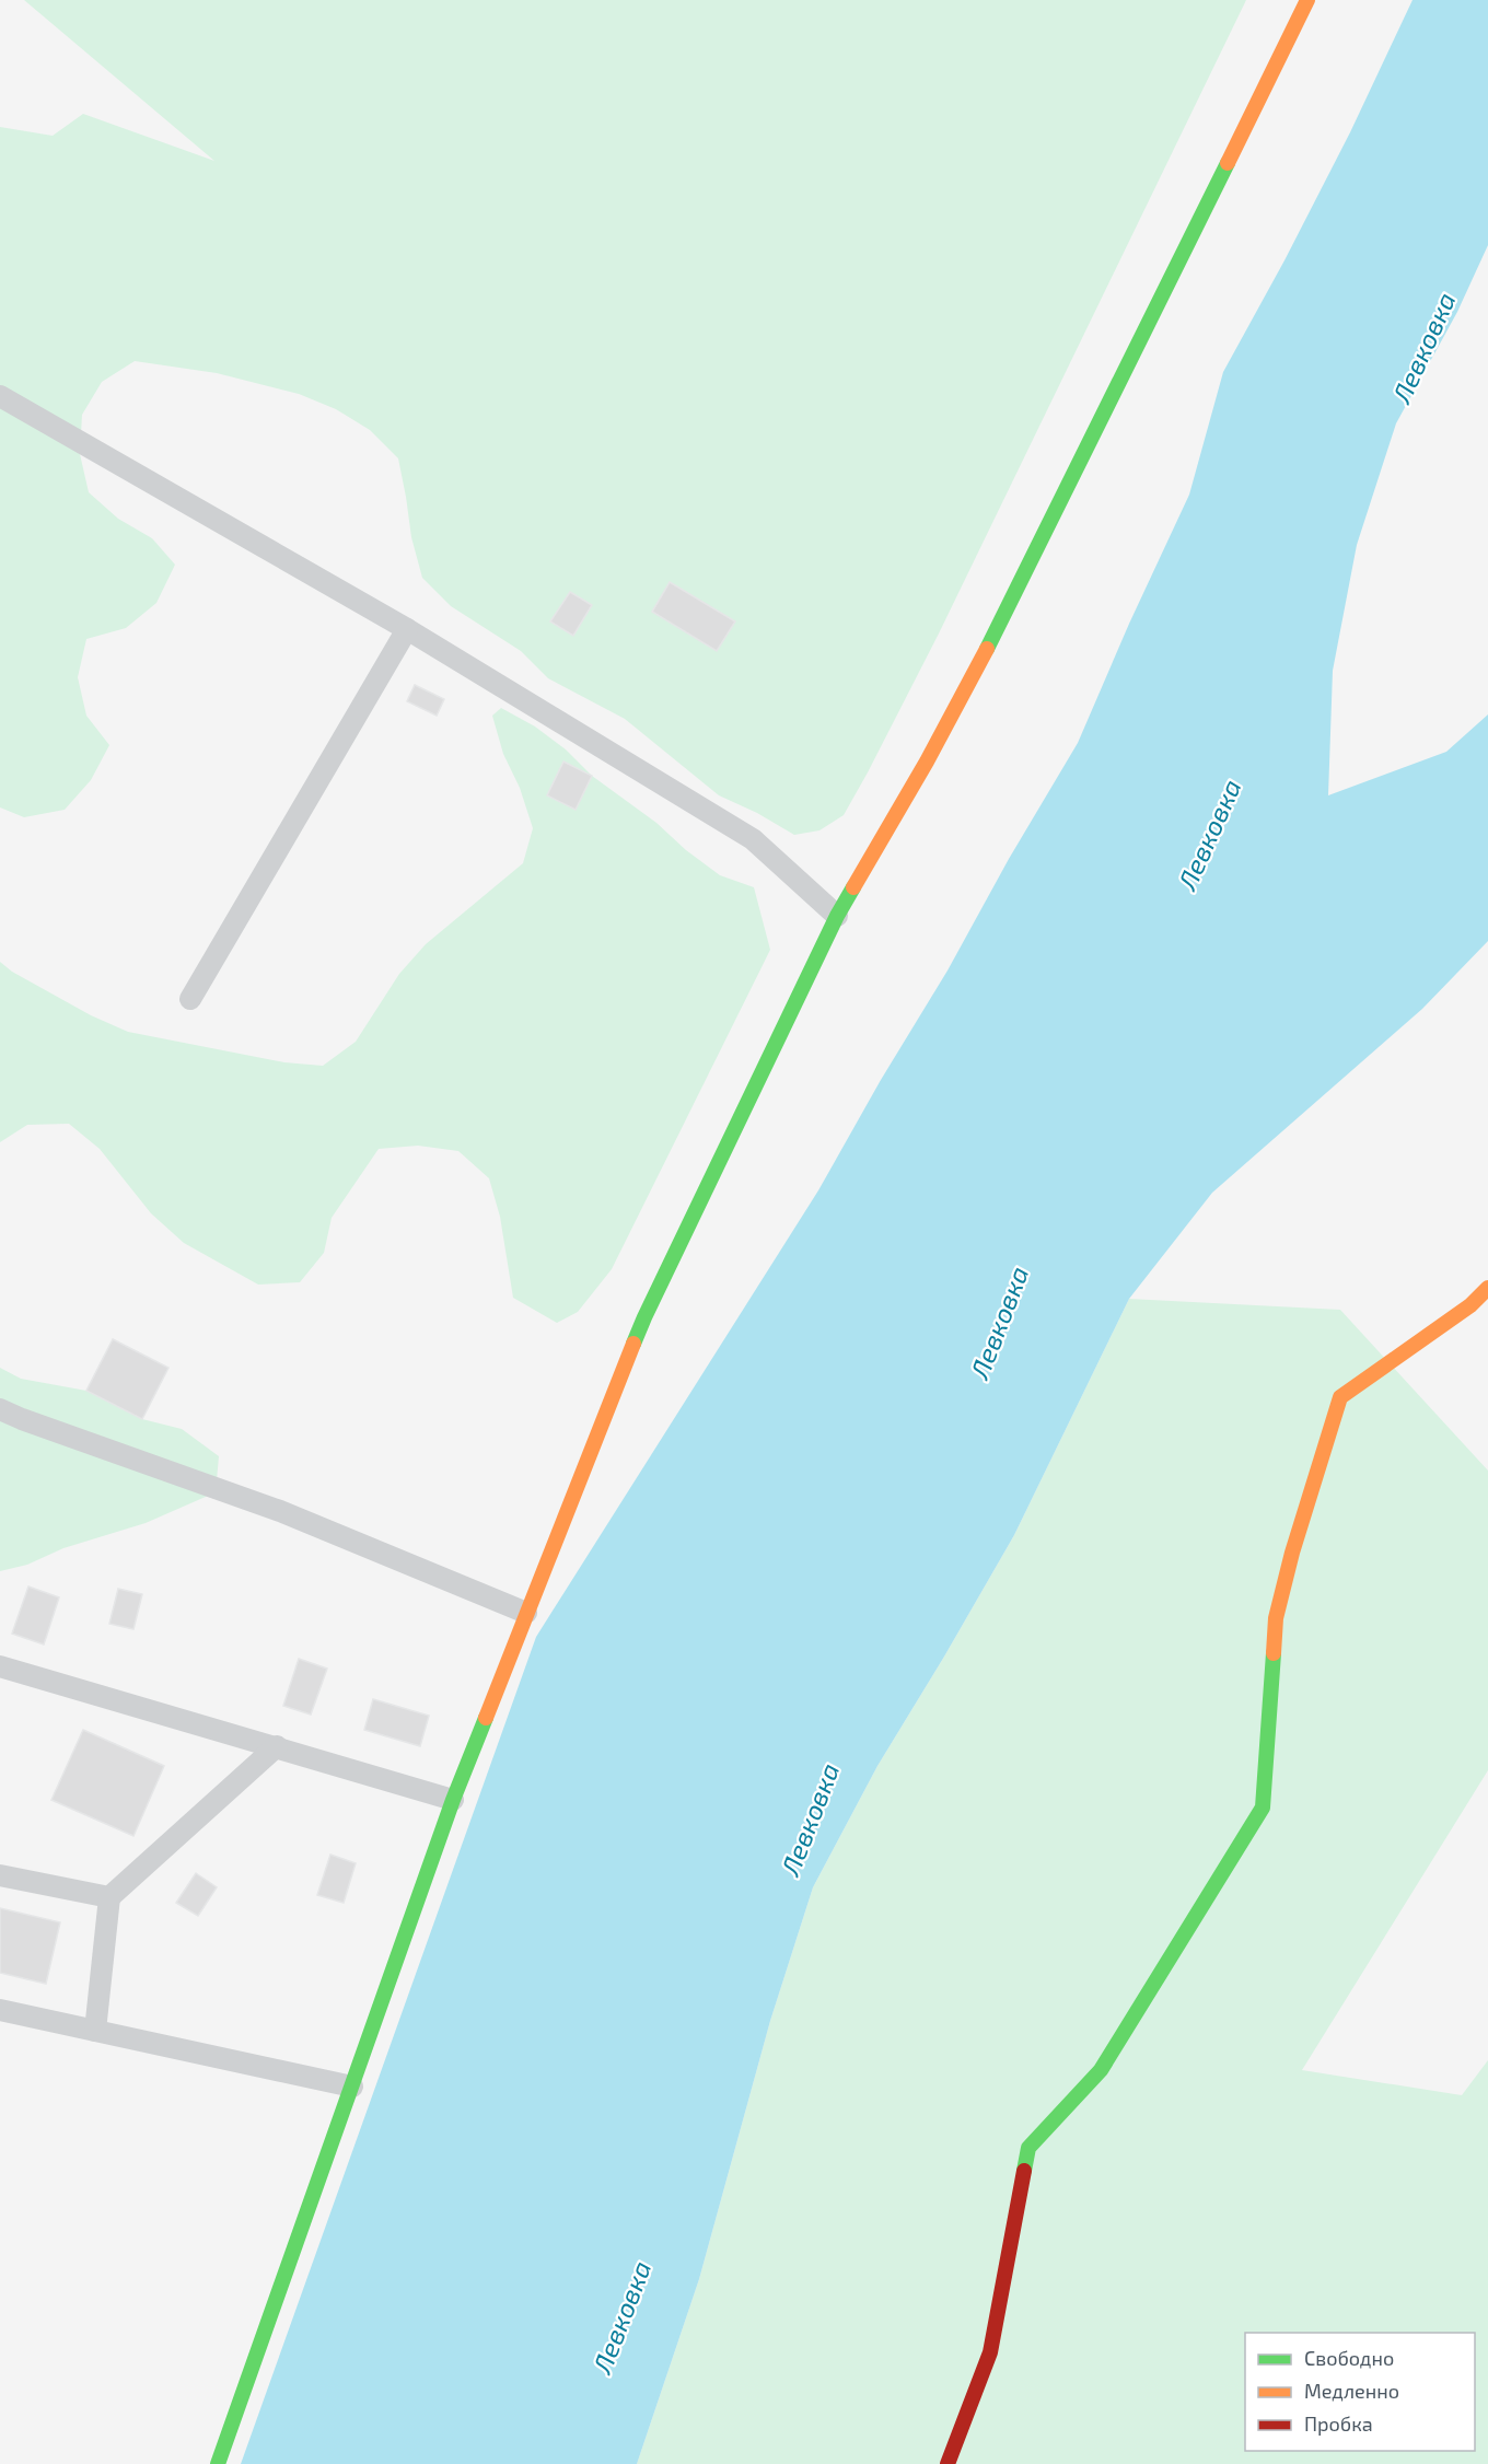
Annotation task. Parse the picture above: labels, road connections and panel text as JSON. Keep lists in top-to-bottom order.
{
  "water": ["Левковка"],
  "legend": ["Свободно", "Медленно", "Пробка"]
}
